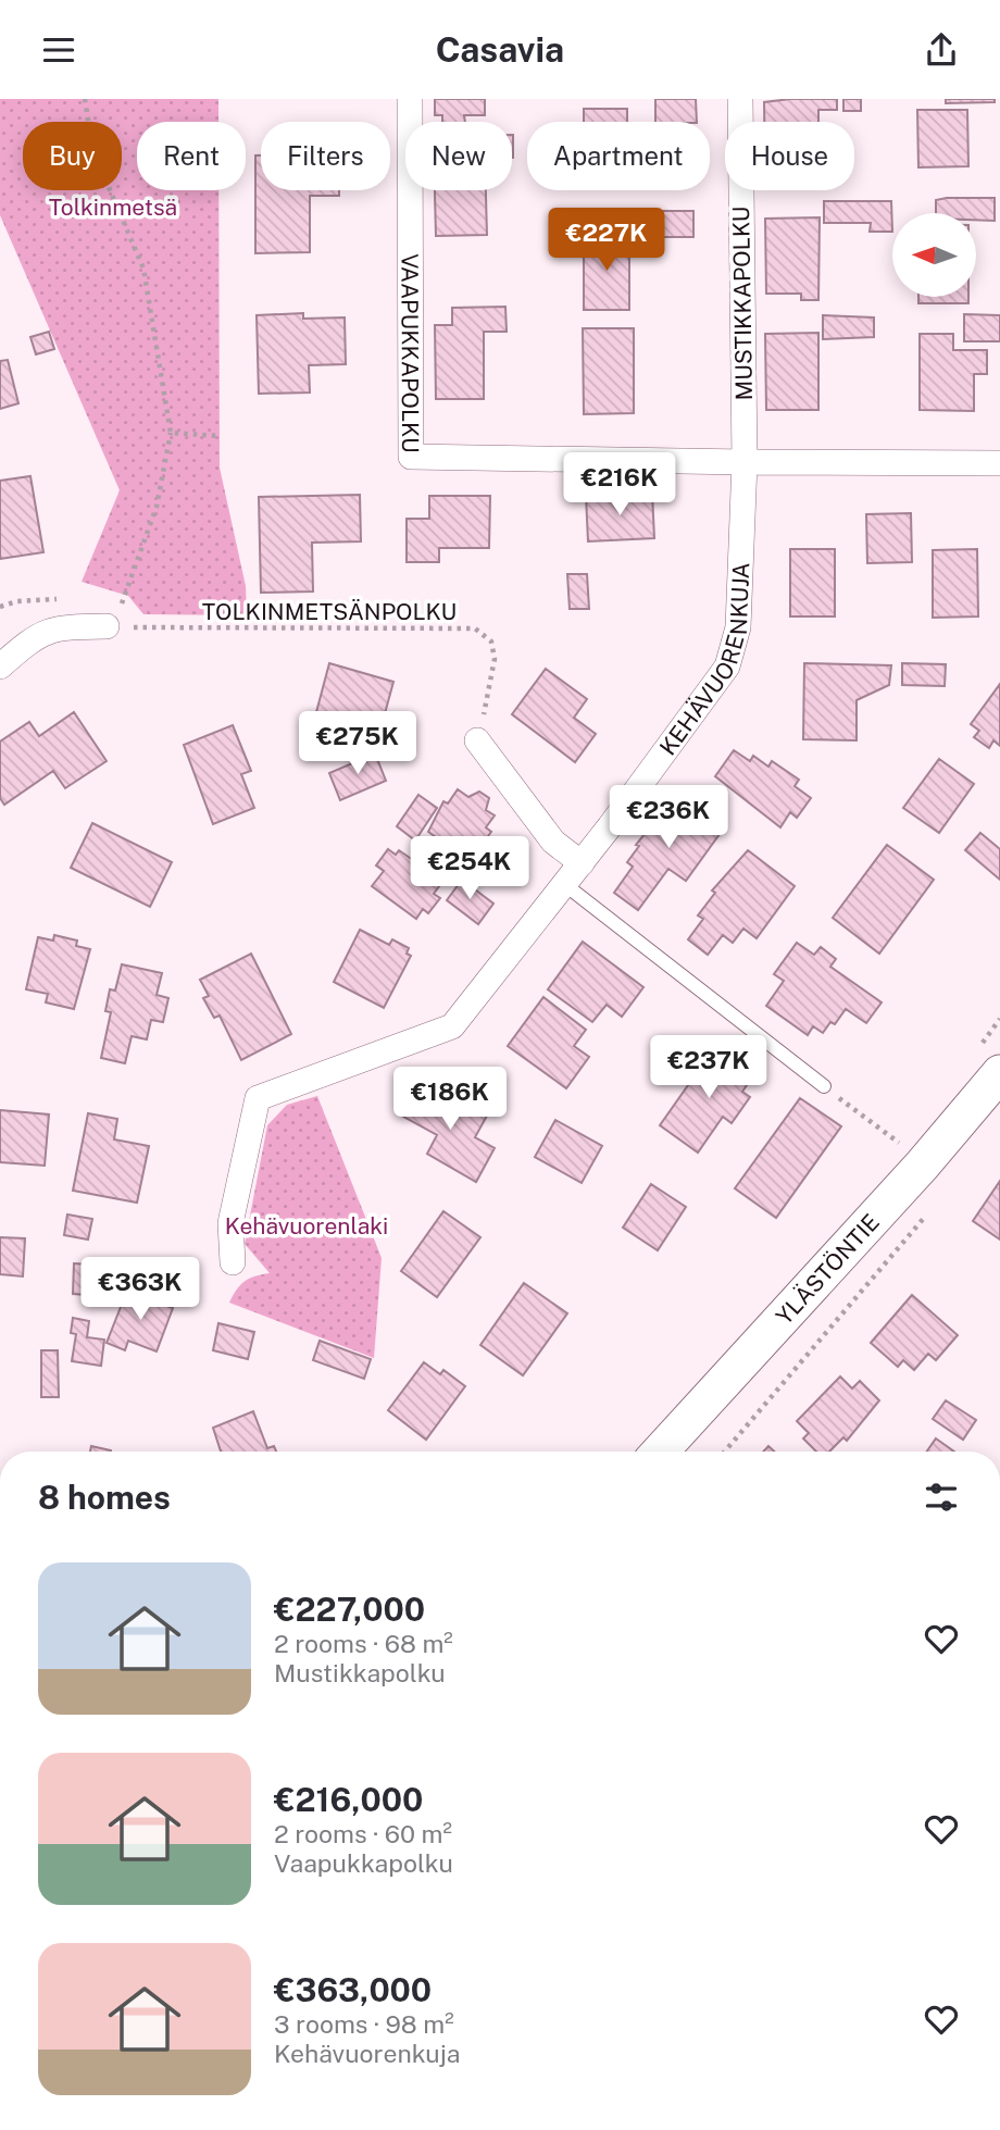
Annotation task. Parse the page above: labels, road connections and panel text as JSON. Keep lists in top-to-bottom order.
{
  "streets": {
    "main road": ["YLÄSTÖNTIE"],
    "street": ["MUSTIKKAPOLKU", "VAAPUKKAPOLKU", "KEHÄVUORENKUJA"],
    "path": ["TOLKINMETSÄNPOLKU"]
  },
  "crossings": [
    ["MUSTIKKAPOLKU", "VAAPUKKAPOLKU"],
    ["MUSTIKKAPOLKU", "KEHÄVUORENKUJA"],
    ["VAAPUKKAPOLKU", "KEHÄVUORENKUJA"]
  ],
  "parks": ["Tolkinmetsä", "Kehävuorenlaki"],
  "north": "left",
  "page": {
    "header": "Casavia",
    "chip": [
      "Buy",
      "Rent",
      "Filters",
      "New",
      "Apartment",
      "House"
    ],
    "price": [
      "€227K",
      "€216K",
      "€275K",
      "€236K",
      "€254K",
      "€237K",
      "€186K",
      "€363K"
    ],
    "heading": "8 homes",
    "list": [
      {
        "name": "€227,000",
        "note": "2 rooms · 68 m² · Mustikkapolku"
      },
      {
        "name": "€216,000",
        "note": "2 rooms · 60 m² · Vaapukkapolku"
      },
      {
        "name": "€363,000",
        "note": "3 rooms · 98 m² · Kehävuorenkuja"
      }
    ]
  }
}
